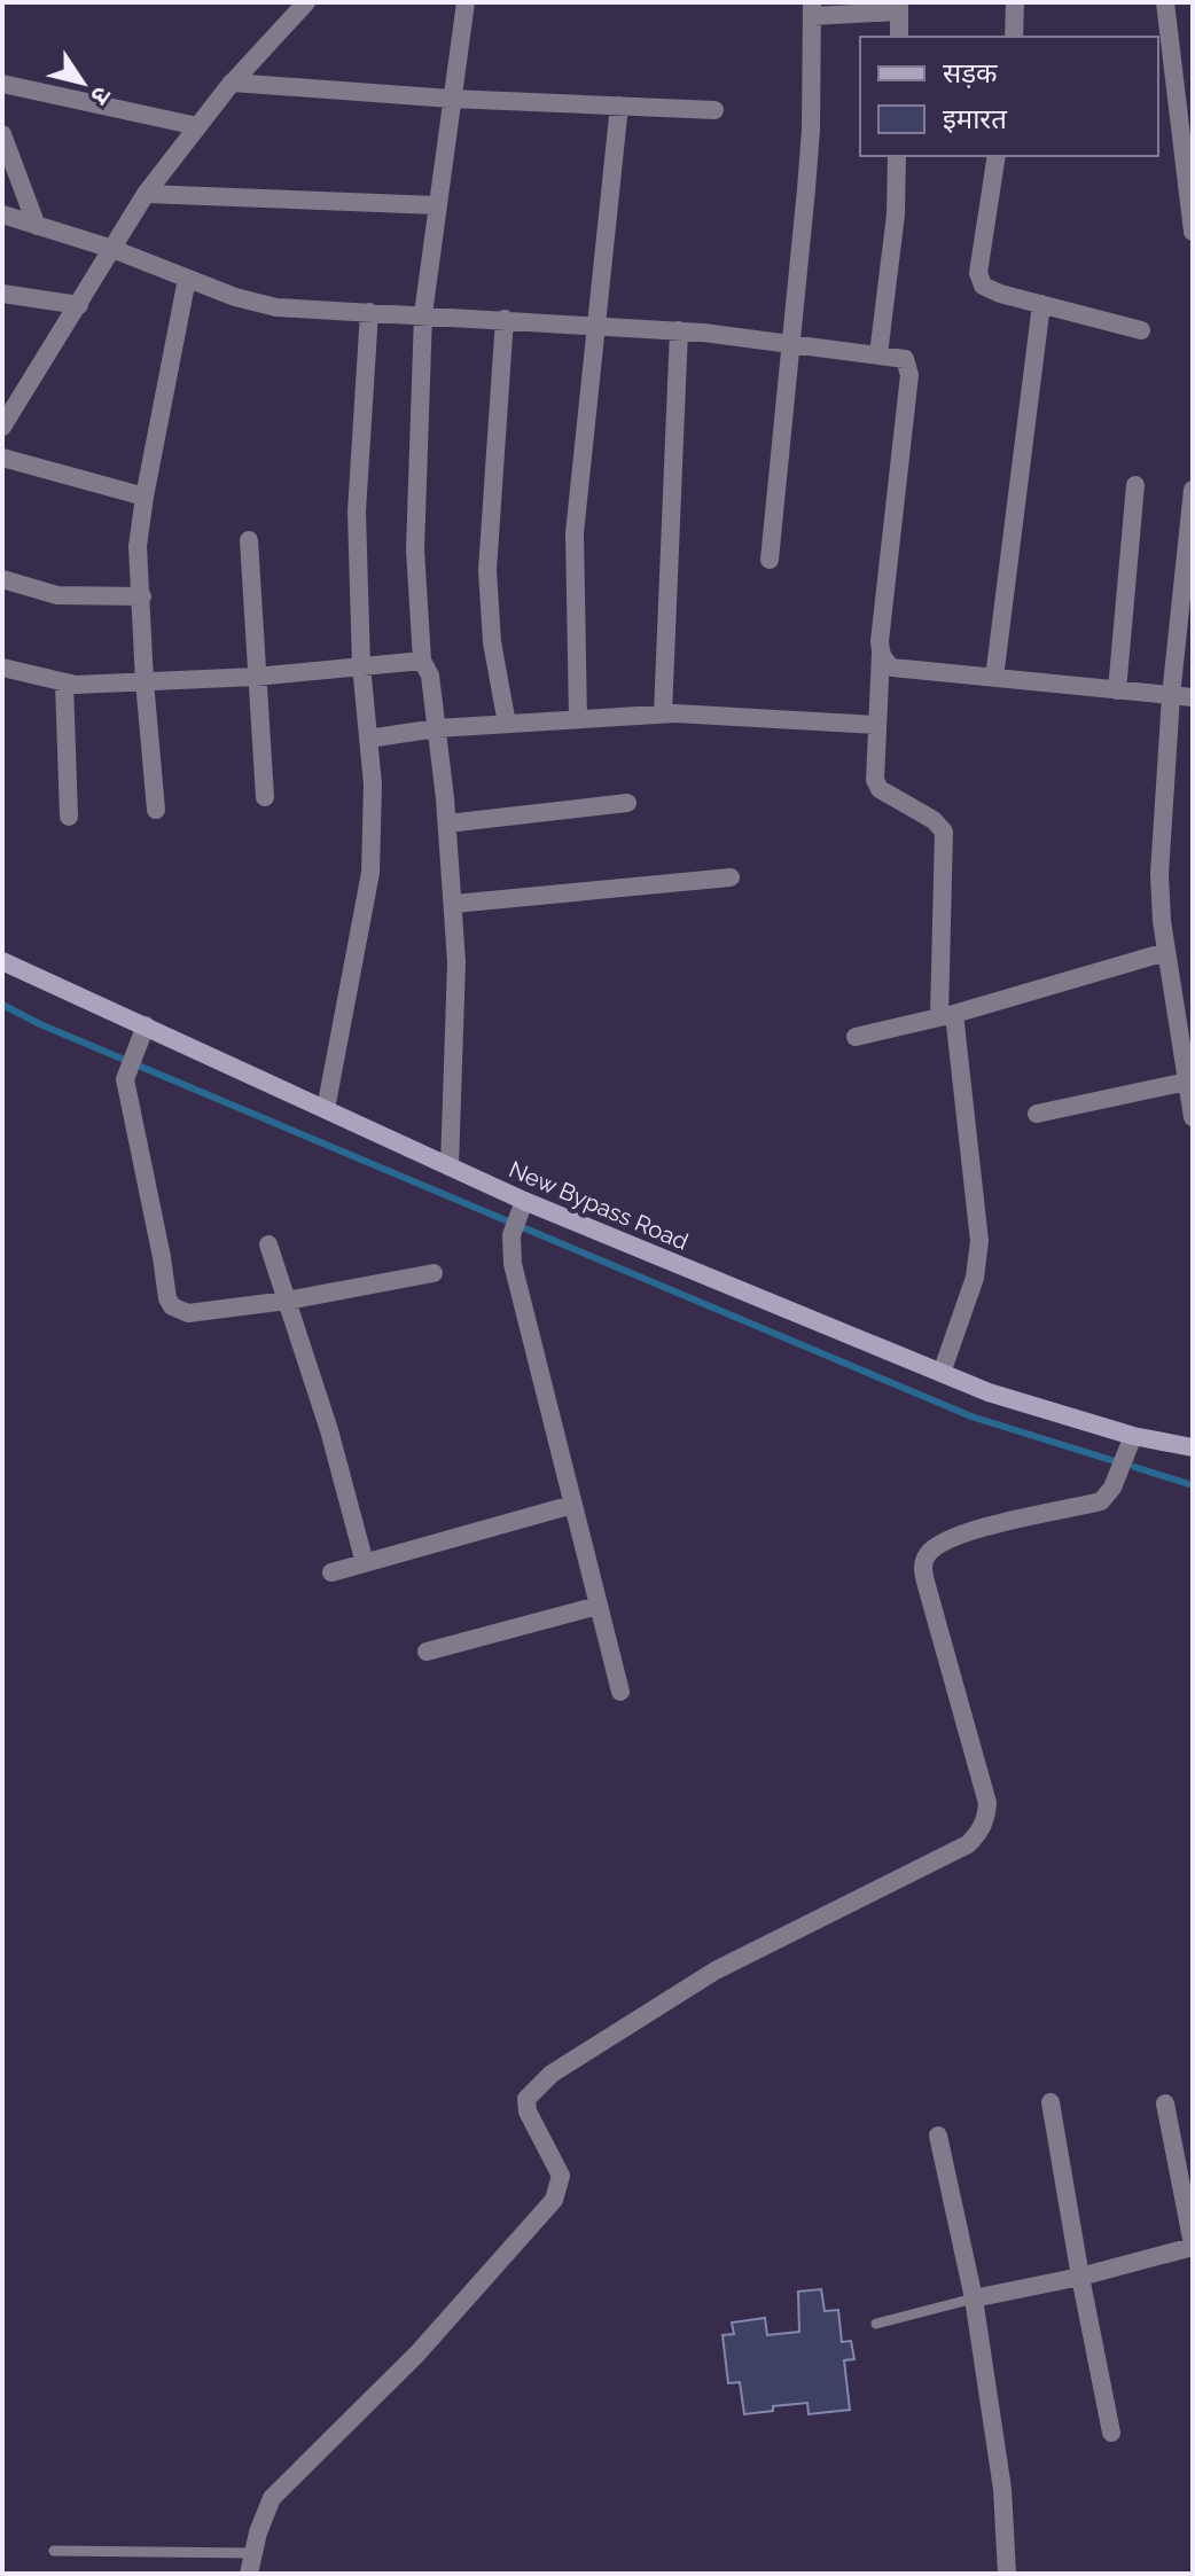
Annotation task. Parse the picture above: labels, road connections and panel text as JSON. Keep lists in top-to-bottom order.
{
  "streets": {
    "main road": ["New Bypass Road"]
  },
  "legend": ["सड़क", "इमारत"],
  "north": "bottom right"
}
